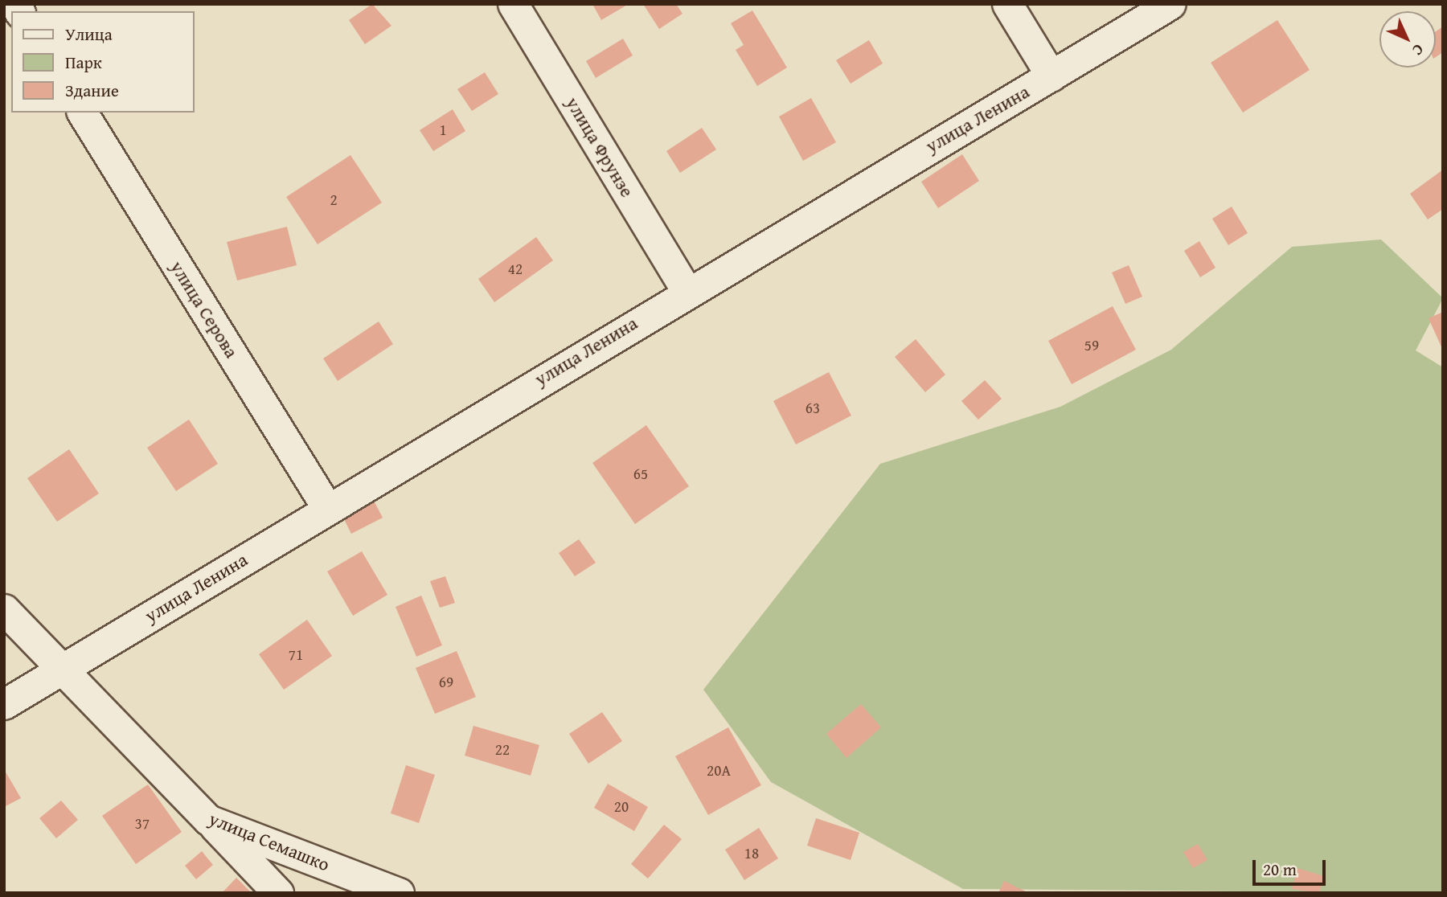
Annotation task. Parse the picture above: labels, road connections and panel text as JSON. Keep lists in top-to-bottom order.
{
  "streets": {
    "street": [
      "улица Ленина",
      "улица Фрунзе",
      "улица Серова",
      "улица Семашко"
    ]
  },
  "crossings": [
    ["улица Ленина", "улица Фрунзе"],
    ["улица Ленина", "улица Серова"],
    ["улица Ленина", "улица Семашко"]
  ],
  "house_numbers": [
    "1",
    "2",
    "42",
    "59",
    "63",
    "65",
    "71",
    "69",
    "22",
    "20А",
    "20",
    "37",
    "18"
  ],
  "legend": ["Улица", "Парк", "Здание"],
  "scale_bar": "20 m",
  "north": "bottom right"
}
